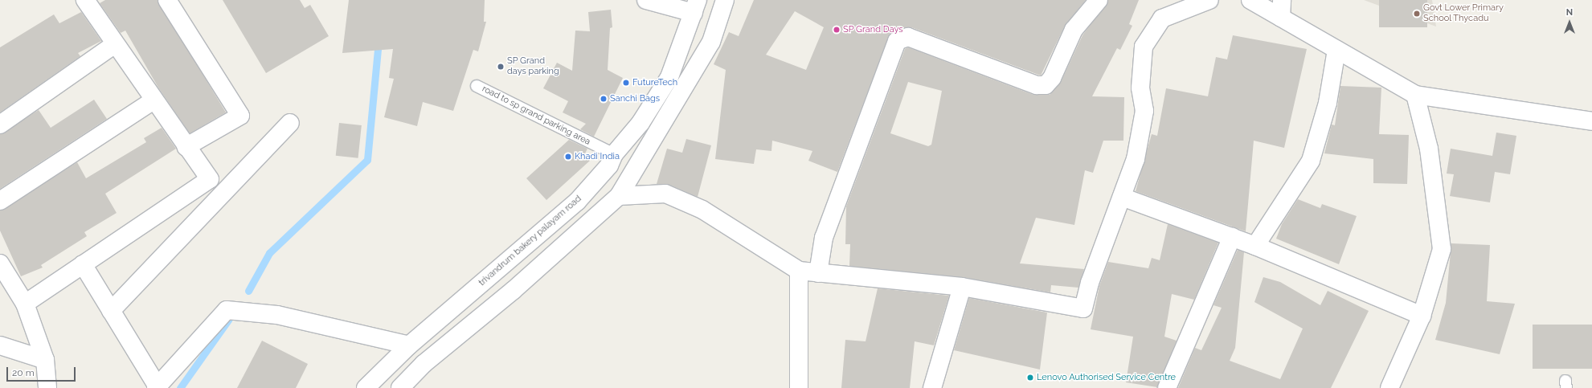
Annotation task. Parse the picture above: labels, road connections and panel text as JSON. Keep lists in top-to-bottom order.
{
  "streets": {
    "street": ["trivandrum bakery palayam road"],
    "lane": ["road to sp grand parking area"]
  },
  "crossings": [
    ["road to sp grand parking area", "trivandrum bakery palayam road"]
  ],
  "places": [
    "Govt Lower Primary School Thycadu",
    "SP Grand Days",
    "SP Grand days parking",
    "FutureTech",
    "Sanchi Bags",
    "Khadi India",
    "Lenovo Authorised Service Centre"
  ],
  "scale_bar": "20 m",
  "north": "top"
}
